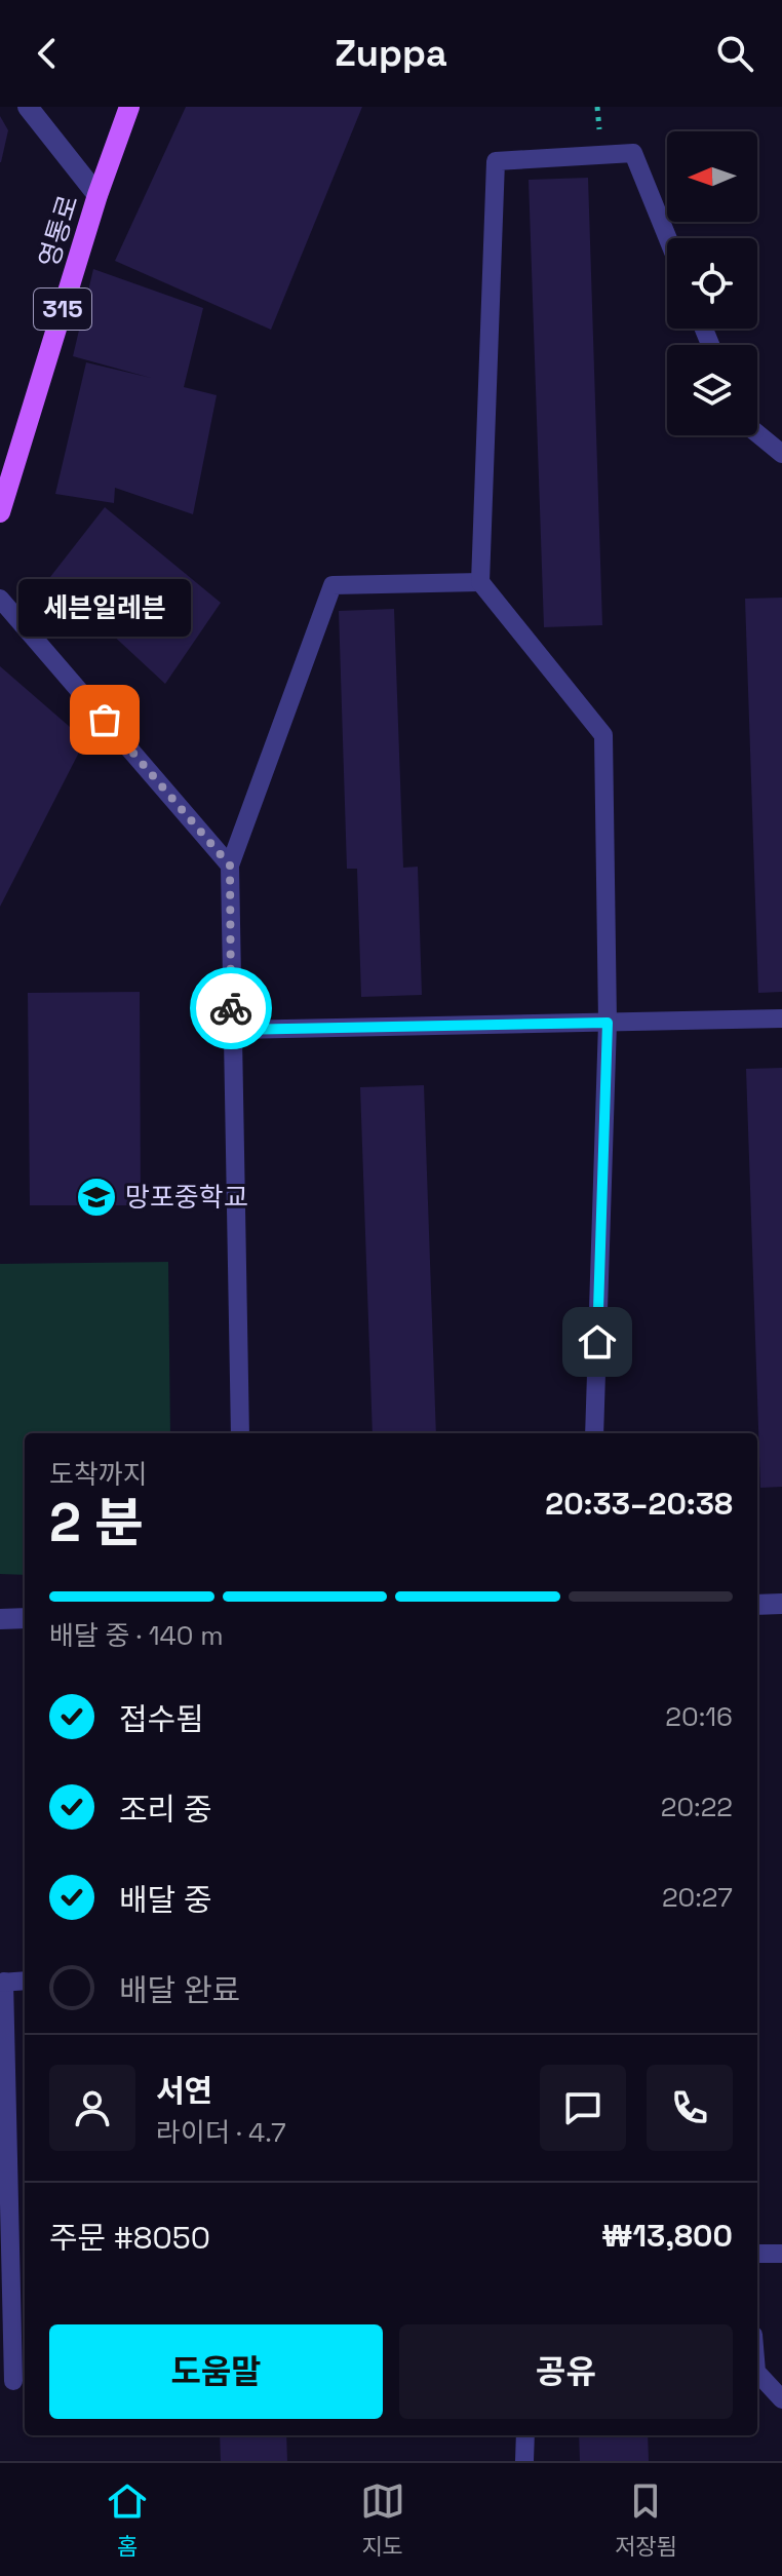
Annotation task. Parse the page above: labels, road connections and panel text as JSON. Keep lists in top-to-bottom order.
{
  "streets": {
    "main road": ["영통로", "315"]
  },
  "places": {
    "other": ["세븐일레븐"],
    "school or university": ["망포중학교"]
  },
  "north": "left",
  "page": {
    "header": "Zuppa",
    "bubble": "세븐일레븐",
    "heading": ["2 분", "도착까지", "20:33–20:38"],
    "panel": [
      "서연",
      "라이더 · 4.7",
      "주문 #8050",
      "₩13,800"
    ],
    "bar": "배달 중 · 140 m",
    "list": [
      ["접수됨", "20:16"],
      ["조리 중", "20:22"],
      ["배달 중", "20:27"],
      "배달 완료"
    ],
    "buttons": ["도움말", "공유"],
    "tabs": ["홈", "지도", "저장됨"]
  }
}
